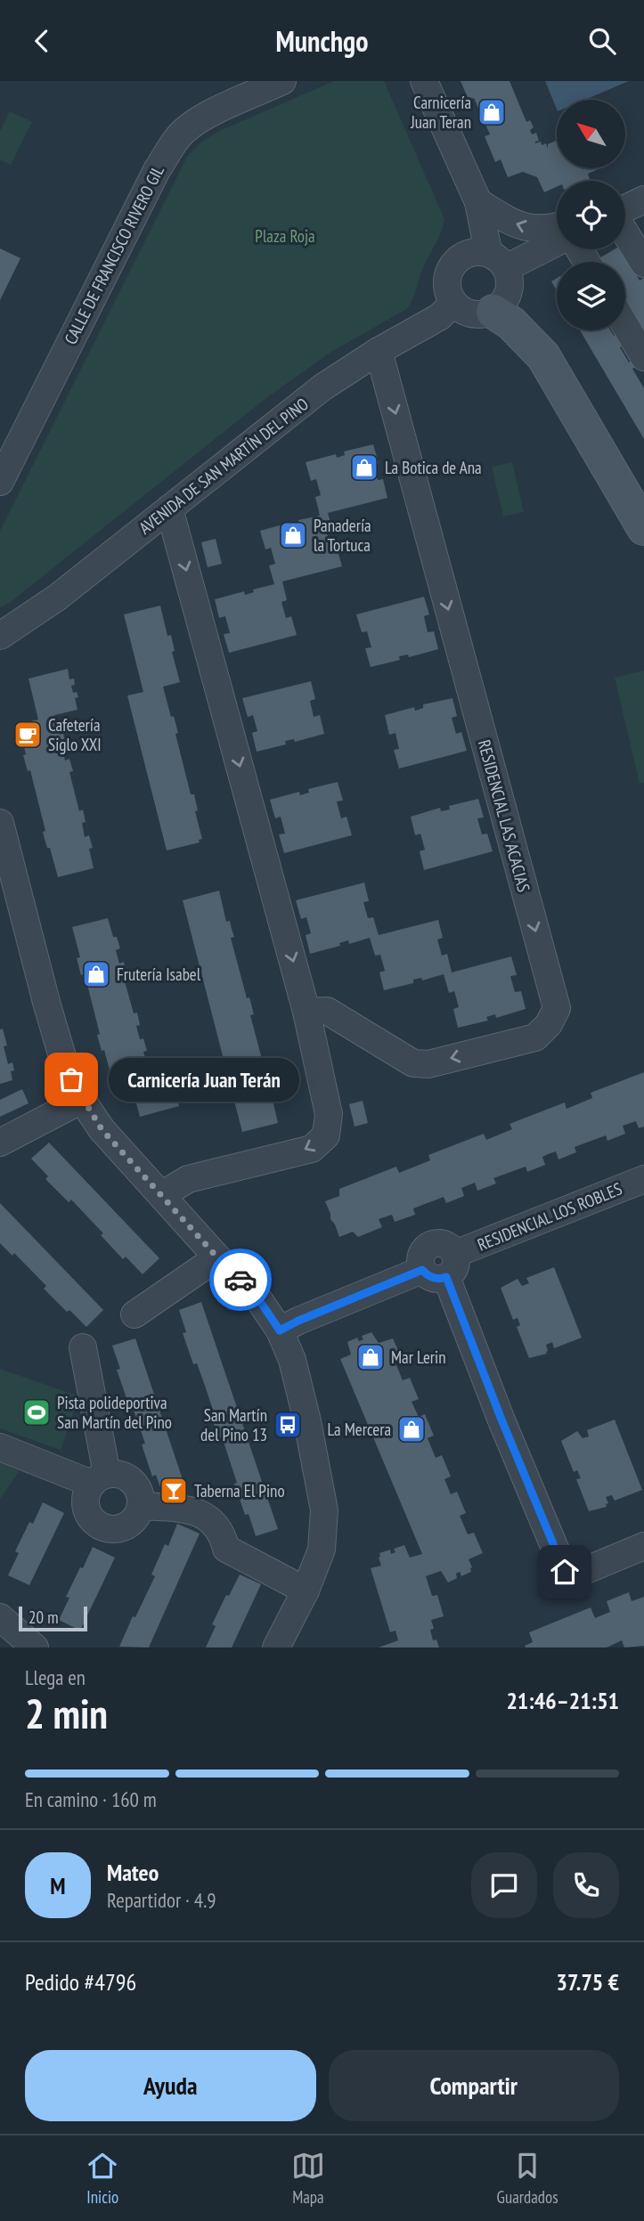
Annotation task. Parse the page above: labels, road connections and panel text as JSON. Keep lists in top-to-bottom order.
{
  "streets": {
    "street": [
      "CALLE DE FRANCISCO RIVERO GIL",
      "AVENIDA DE SAN MARTÍN DEL PINO",
      "RESIDENCIAL LAS ACACIAS",
      "RESIDENCIAL LOS ROBLES"
    ]
  },
  "crossings": [
    ["AVENIDA DE SAN MARTÍN DEL PINO", "RESIDENCIAL LAS ACACIAS"]
  ],
  "parks": ["Plaza Roja"],
  "places": {
    "shop": [
      "Carnicería Juan Teran",
      "La Botica de Ana",
      "Panadería la Tortuca",
      "Frutería Isabel",
      "Mar Lerin",
      "La Mercera"
    ],
    "cafe": ["Cafetería Siglo XXI"],
    "other": ["Carnicería Juan Terán"],
    "sports": ["Pista polideportiva San Martín del Pino"],
    "bus stop": ["San Martín del Pino 13"],
    "bar": ["Taberna El Pino"]
  },
  "scale_bar": "20 m",
  "north": "top left",
  "page": {
    "header": "Munchgo",
    "bubble": "Carnicería Juan Terán",
    "scale": "20 m",
    "heading": ["2 min", "Llega en", "21:46–21:51"],
    "panel": [
      "Mateo",
      "Repartidor · 4.9",
      "Pedido #4796",
      "37.75 €"
    ],
    "bar": "En camino · 160 m",
    "round": "M",
    "buttons": ["Ayuda", "Compartir"],
    "tabs": ["Inicio", "Mapa", "Guardados"]
  }
}
